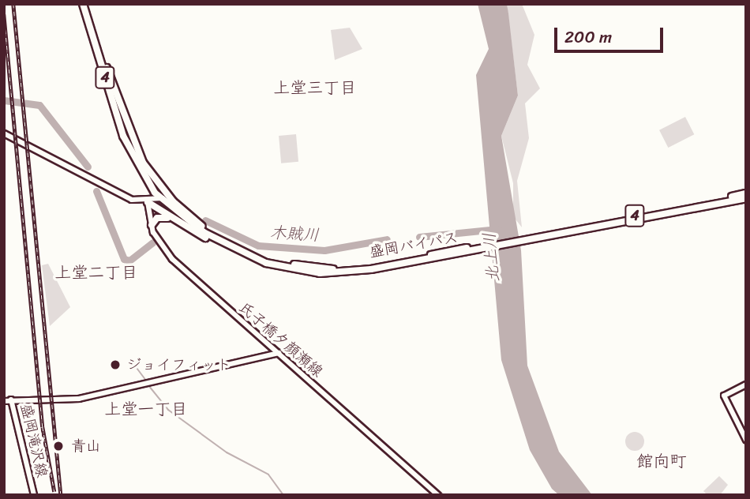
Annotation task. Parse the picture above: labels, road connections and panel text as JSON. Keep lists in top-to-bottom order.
{
  "streets": {
    "highway": ["4", "盛岡バイパス"],
    "main road": ["氏子橋夕顔瀬線", "盛岡滝沢線"]
  },
  "districts": [
    "上堂三丁目",
    "上堂二丁目",
    "上堂一丁目",
    "館向町"
  ],
  "water": ["木賊川", "北上川"],
  "places": ["ジョイフィット", "青山"],
  "scale_bar": "200 m"
}
